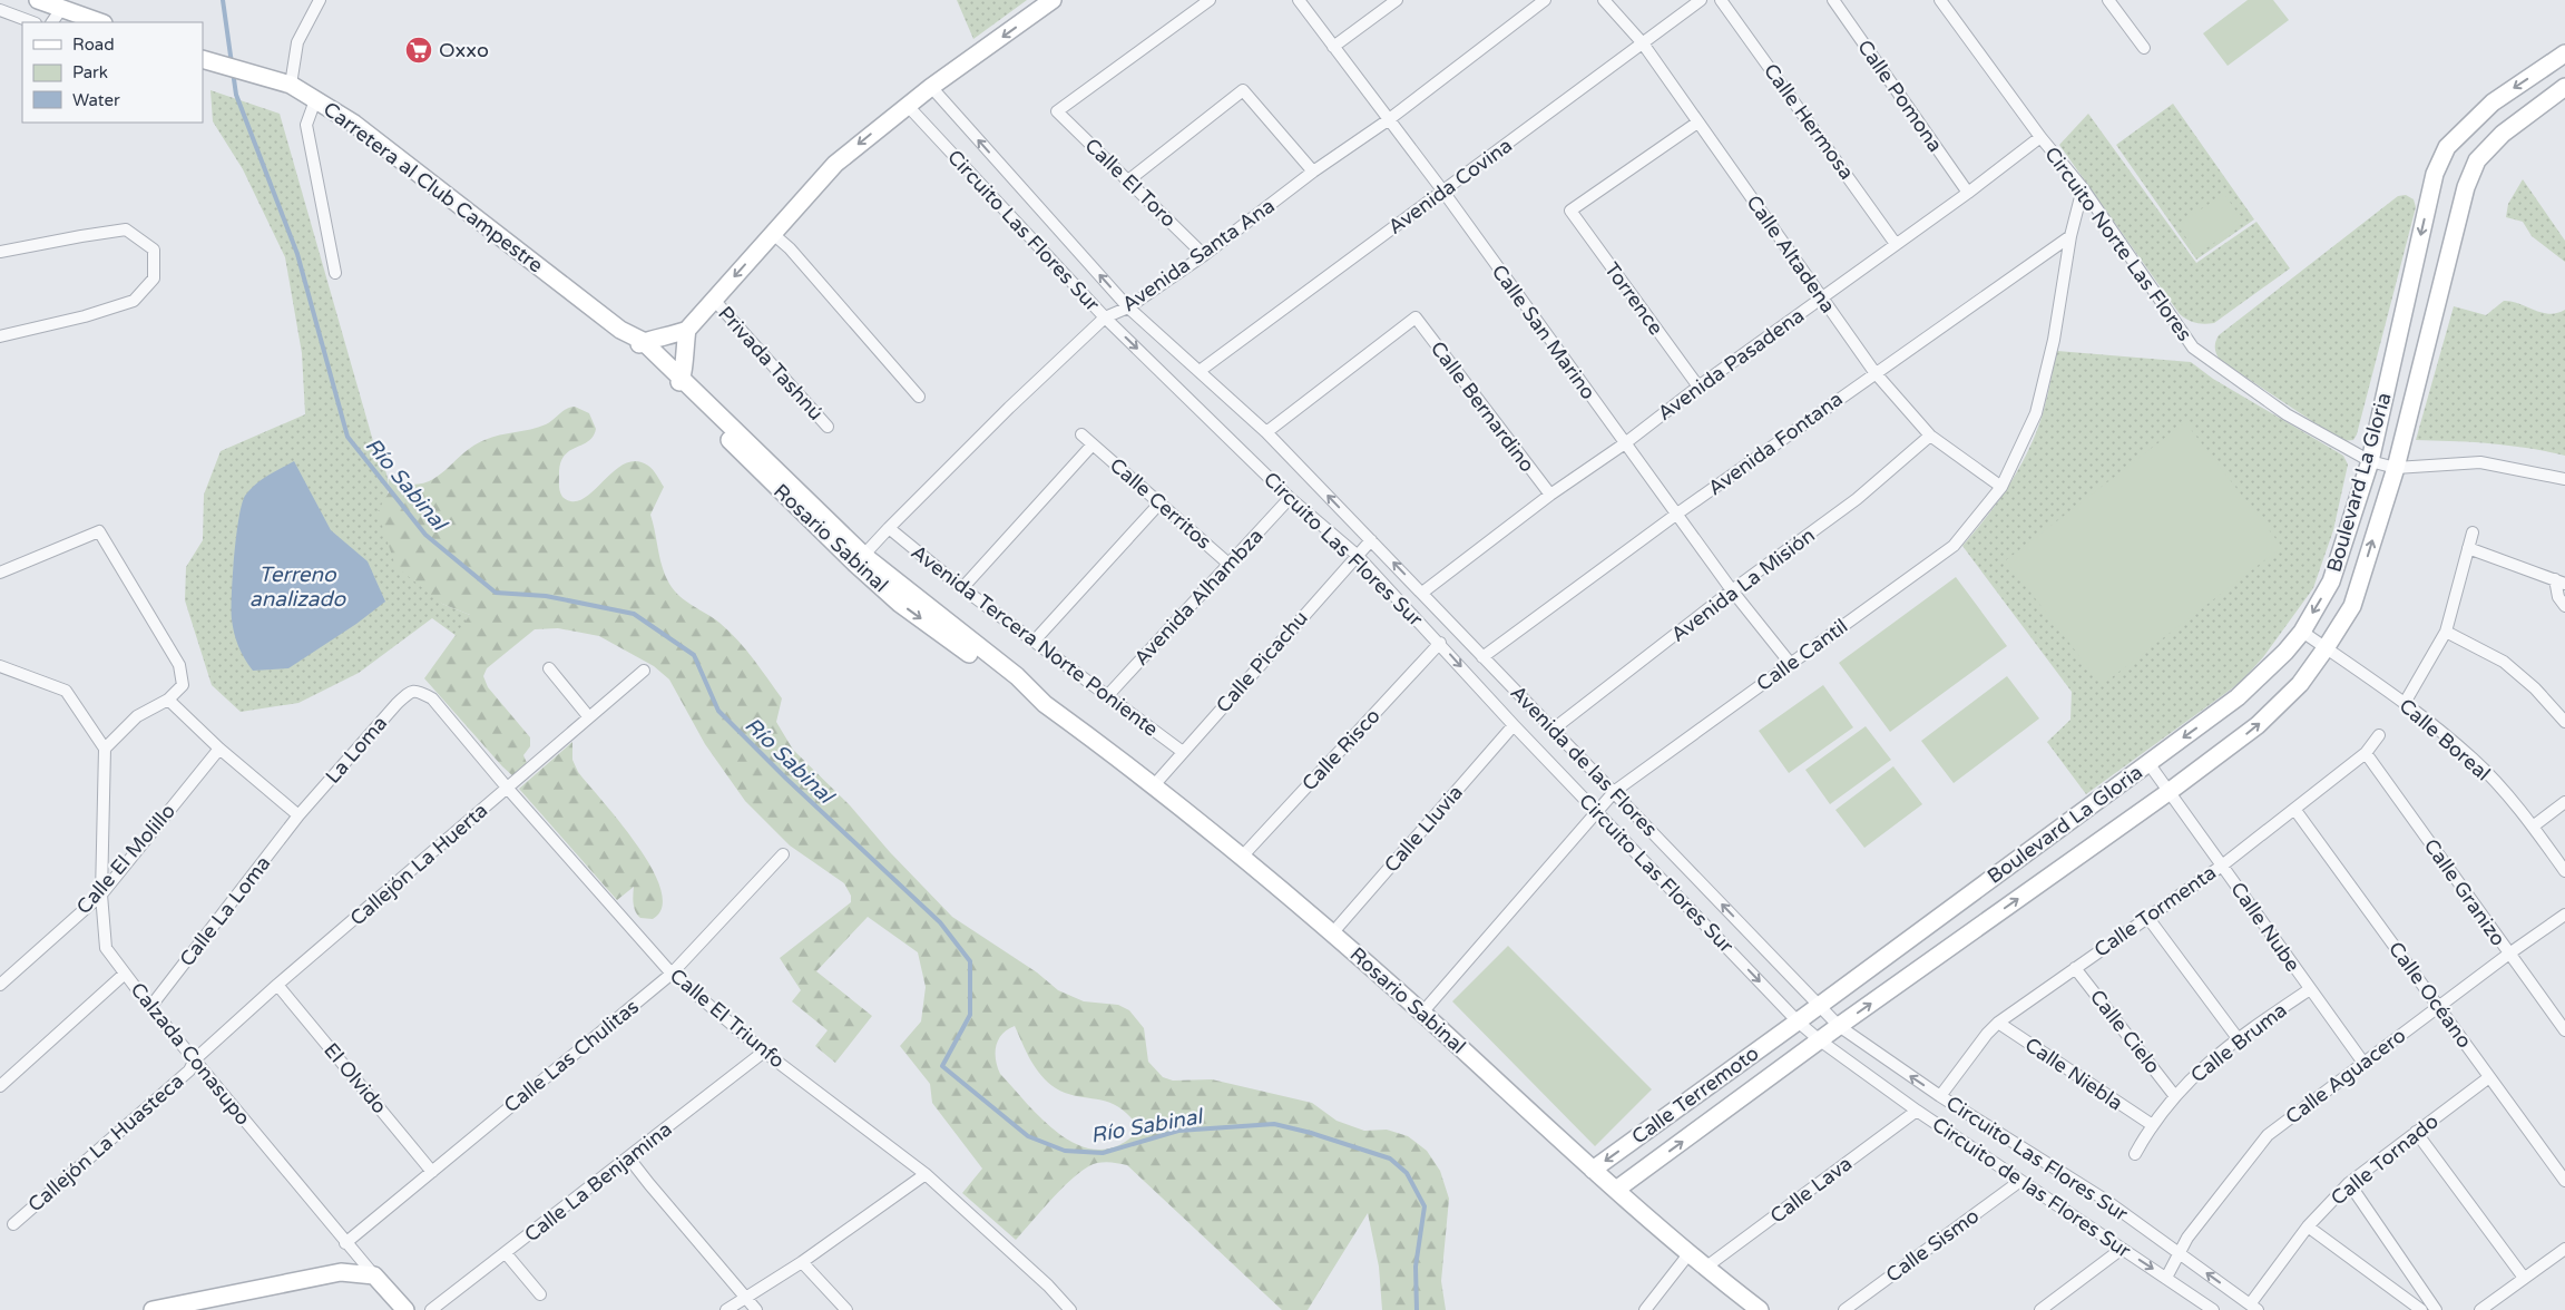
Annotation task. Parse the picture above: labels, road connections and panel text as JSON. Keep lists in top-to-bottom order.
{
  "streets": {
    "street": [
      "Calle Pomona",
      "Calle Hermosa",
      "Calle El Toro",
      "Avenida Covina",
      "Carretera al Club Campestre",
      "Circuito Las Flores Sur",
      "Circuito Norte Las Flores",
      "Calle Altadena",
      "Avenida Santa Ana",
      "Torrence",
      "Calle San Marino",
      "Privada Tashnú",
      "Avenida Pasadena",
      "Calle Bernardino",
      "Avenida Fontana",
      "Boulevard La Gloria",
      "Calle Cerritos",
      "Rosario Sabinal",
      "Avenida La Misión",
      "Avenida Alhambza",
      "Avenida Tercera Norte Poniente",
      "Calle Cantil",
      "Calle Picachu",
      "Calle Boreal",
      "La Loma",
      "Calle Risco",
      "Avenida de las Flores",
      "Calle Lluvia",
      "Calle El Molillo",
      "Callejón La Huerta",
      "Calle Granizo",
      "Calle La Loma",
      "Calle Tormenta",
      "Calle Nube",
      "Calle Océano",
      "Calle El Triunfo",
      "Calle Cielo",
      "Calle Bruma",
      "Calzada Conasupo",
      "Calle Las Chulitas",
      "Calle Niebla",
      "Calle Aguacero",
      "El Olvido",
      "Calle Terremoto",
      "Callejón La Huasteca",
      "Calle Tornado",
      "Calle La Benjamina",
      "Circuito de las Flores Sur",
      "Calle Lava",
      "Calle Sismo"
    ]
  },
  "crossings": [
    ["Calle Pomona", "Avenida Pasadena"],
    ["Calle Hermosa", "Avenida Pasadena"],
    ["Calle El Toro", "Avenida Santa Ana"],
    ["Avenida Covina", "Circuito Las Flores Sur"],
    ["Avenida Covina", "Calle Altadena"],
    ["Avenida Covina", "Calle San Marino"],
    ["Carretera al Club Campestre", "Rosario Sabinal"],
    ["Circuito Las Flores Sur", "Avenida Santa Ana"],
    ["Circuito Las Flores Sur", "Calle Bernardino"],
    ["Circuito Las Flores Sur", "Boulevard La Gloria"],
    ["Circuito Las Flores Sur", "Avenida Alhambza"],
    ["Circuito Las Flores Sur", "Calle Cantil"],
    ["Circuito Las Flores Sur", "Calle Picachu"],
    ["Circuito Las Flores Sur", "Calle Risco"],
    ["Circuito Las Flores Sur", "Avenida de las Flores"],
    ["Circuito Las Flores Sur", "Calle Lluvia"],
    ["Circuito Las Flores Sur", "Calle Tormenta"],
    ["Circuito Las Flores Sur", "Calle Aguacero"],
    ["Circuito Las Flores Sur", "Calle Terremoto"],
    ["Circuito Las Flores Sur", "Calle Tornado"],
    ["Circuito Las Flores Sur", "Circuito de las Flores Sur"],
    ["Circuito Norte Las Flores", "Avenida Pasadena"],
    ["Circuito Norte Las Flores", "Boulevard La Gloria"],
    ["Circuito Norte Las Flores", "Calle Cantil"],
    ["Calle Altadena", "Torrence"],
    ["Calle Altadena", "Avenida Pasadena"],
    ["Calle Altadena", "Avenida Fontana"],
    ["Calle Altadena", "Avenida La Misión"],
    ["Calle Altadena", "Calle Cantil"],
    ["Avenida Santa Ana", "Calle San Marino"],
    ["Avenida Santa Ana", "Rosario Sabinal"],
    ["Avenida Santa Ana", "Avenida Tercera Norte Poniente"],
    ["Torrence", "Avenida Pasadena"],
    ["Calle San Marino", "Avenida Pasadena"],
    ["Calle San Marino", "Avenida Fontana"],
    ["Calle San Marino", "Avenida La Misión"],
    ["Calle San Marino", "Calle Cantil"],
    ["Avenida Pasadena", "Calle Bernardino"],
    ["Avenida Pasadena", "Avenida de las Flores"],
    ["Avenida Fontana", "Calle Cantil"],
    ["Avenida Fontana", "Avenida de las Flores"],
    ["Boulevard La Gloria", "Calle Boreal"],
    ["Boulevard La Gloria", "Avenida de las Flores"],
    ["Boulevard La Gloria", "Calle Nube"],
    ["Boulevard La Gloria", "Calle Terremoto"],
    ["Boulevard La Gloria", "Circuito de las Flores Sur"],
    ["Calle Cerritos", "Avenida Alhambza"],
    ["Rosario Sabinal", "Calle Cantil"],
    ["Rosario Sabinal", "Calle Picachu"],
    ["Rosario Sabinal", "Calle Risco"],
    ["Rosario Sabinal", "Calle Lluvia"],
    ["Rosario Sabinal", "Calle Terremoto"],
    ["Rosario Sabinal", "Calle Lava"],
    ["Avenida La Misión", "Avenida de las Flores"],
    ["Avenida Alhambza", "Avenida Tercera Norte Poniente"],
    ["Avenida Tercera Norte Poniente", "Calle Picachu"],
    ["Calle Cantil", "Avenida de las Flores"],
    ["Calle Picachu", "Avenida de las Flores"],
    ["La Loma", "Calle La Loma"],
    ["La Loma", "Calle El Triunfo"],
    ["Calle El Molillo", "Calzada Conasupo"],
    ["Callejón La Huerta", "Calle El Triunfo"],
    ["Callejón La Huerta", "Calzada Conasupo"],
    ["Callejón La Huerta", "El Olvido"],
    ["Callejón La Huerta", "Callejón La Huasteca"],
    ["Calle Granizo", "Calle Tormenta"],
    ["Calle Granizo", "Calle Aguacero"],
    ["Calle La Loma", "Calzada Conasupo"],
    ["Calle Tormenta", "Calle Nube"],
    ["Calle Tormenta", "Calle Océano"],
    ["Calle Tormenta", "Calle Cielo"],
    ["Calle Tormenta", "Calle Niebla"],
    ["Calle Nube", "Calle Bruma"],
    ["Calle Nube", "Calle Aguacero"],
    ["Calle Océano", "Calle Aguacero"],
    ["Calle Océano", "Calle Tornado"],
    ["Calle El Triunfo", "Calle Las Chulitas"],
    ["Calle El Triunfo", "Calle La Benjamina"],
    ["Calle Cielo", "Calle Bruma"],
    ["Calle Bruma", "Calle Niebla"],
    ["Calzada Conasupo", "Calle Las Chulitas"],
    ["Calzada Conasupo", "Callejón La Huasteca"],
    ["Calle Las Chulitas", "El Olvido"],
    ["Calle Aguacero", "Circuito de las Flores Sur"],
    ["Calle Terremoto", "Circuito de las Flores Sur"],
    ["Circuito de las Flores Sur", "Calle Lava"],
    ["Circuito de las Flores Sur", "Calle Sismo"]
  ],
  "one_way": ["Avenida de las Flores"],
  "water": ["Río Sabinal", "Terreno analizado"],
  "places": {
    "supermarket": ["Oxxo"]
  },
  "legend": ["Road", "Park", "Water"]
}
